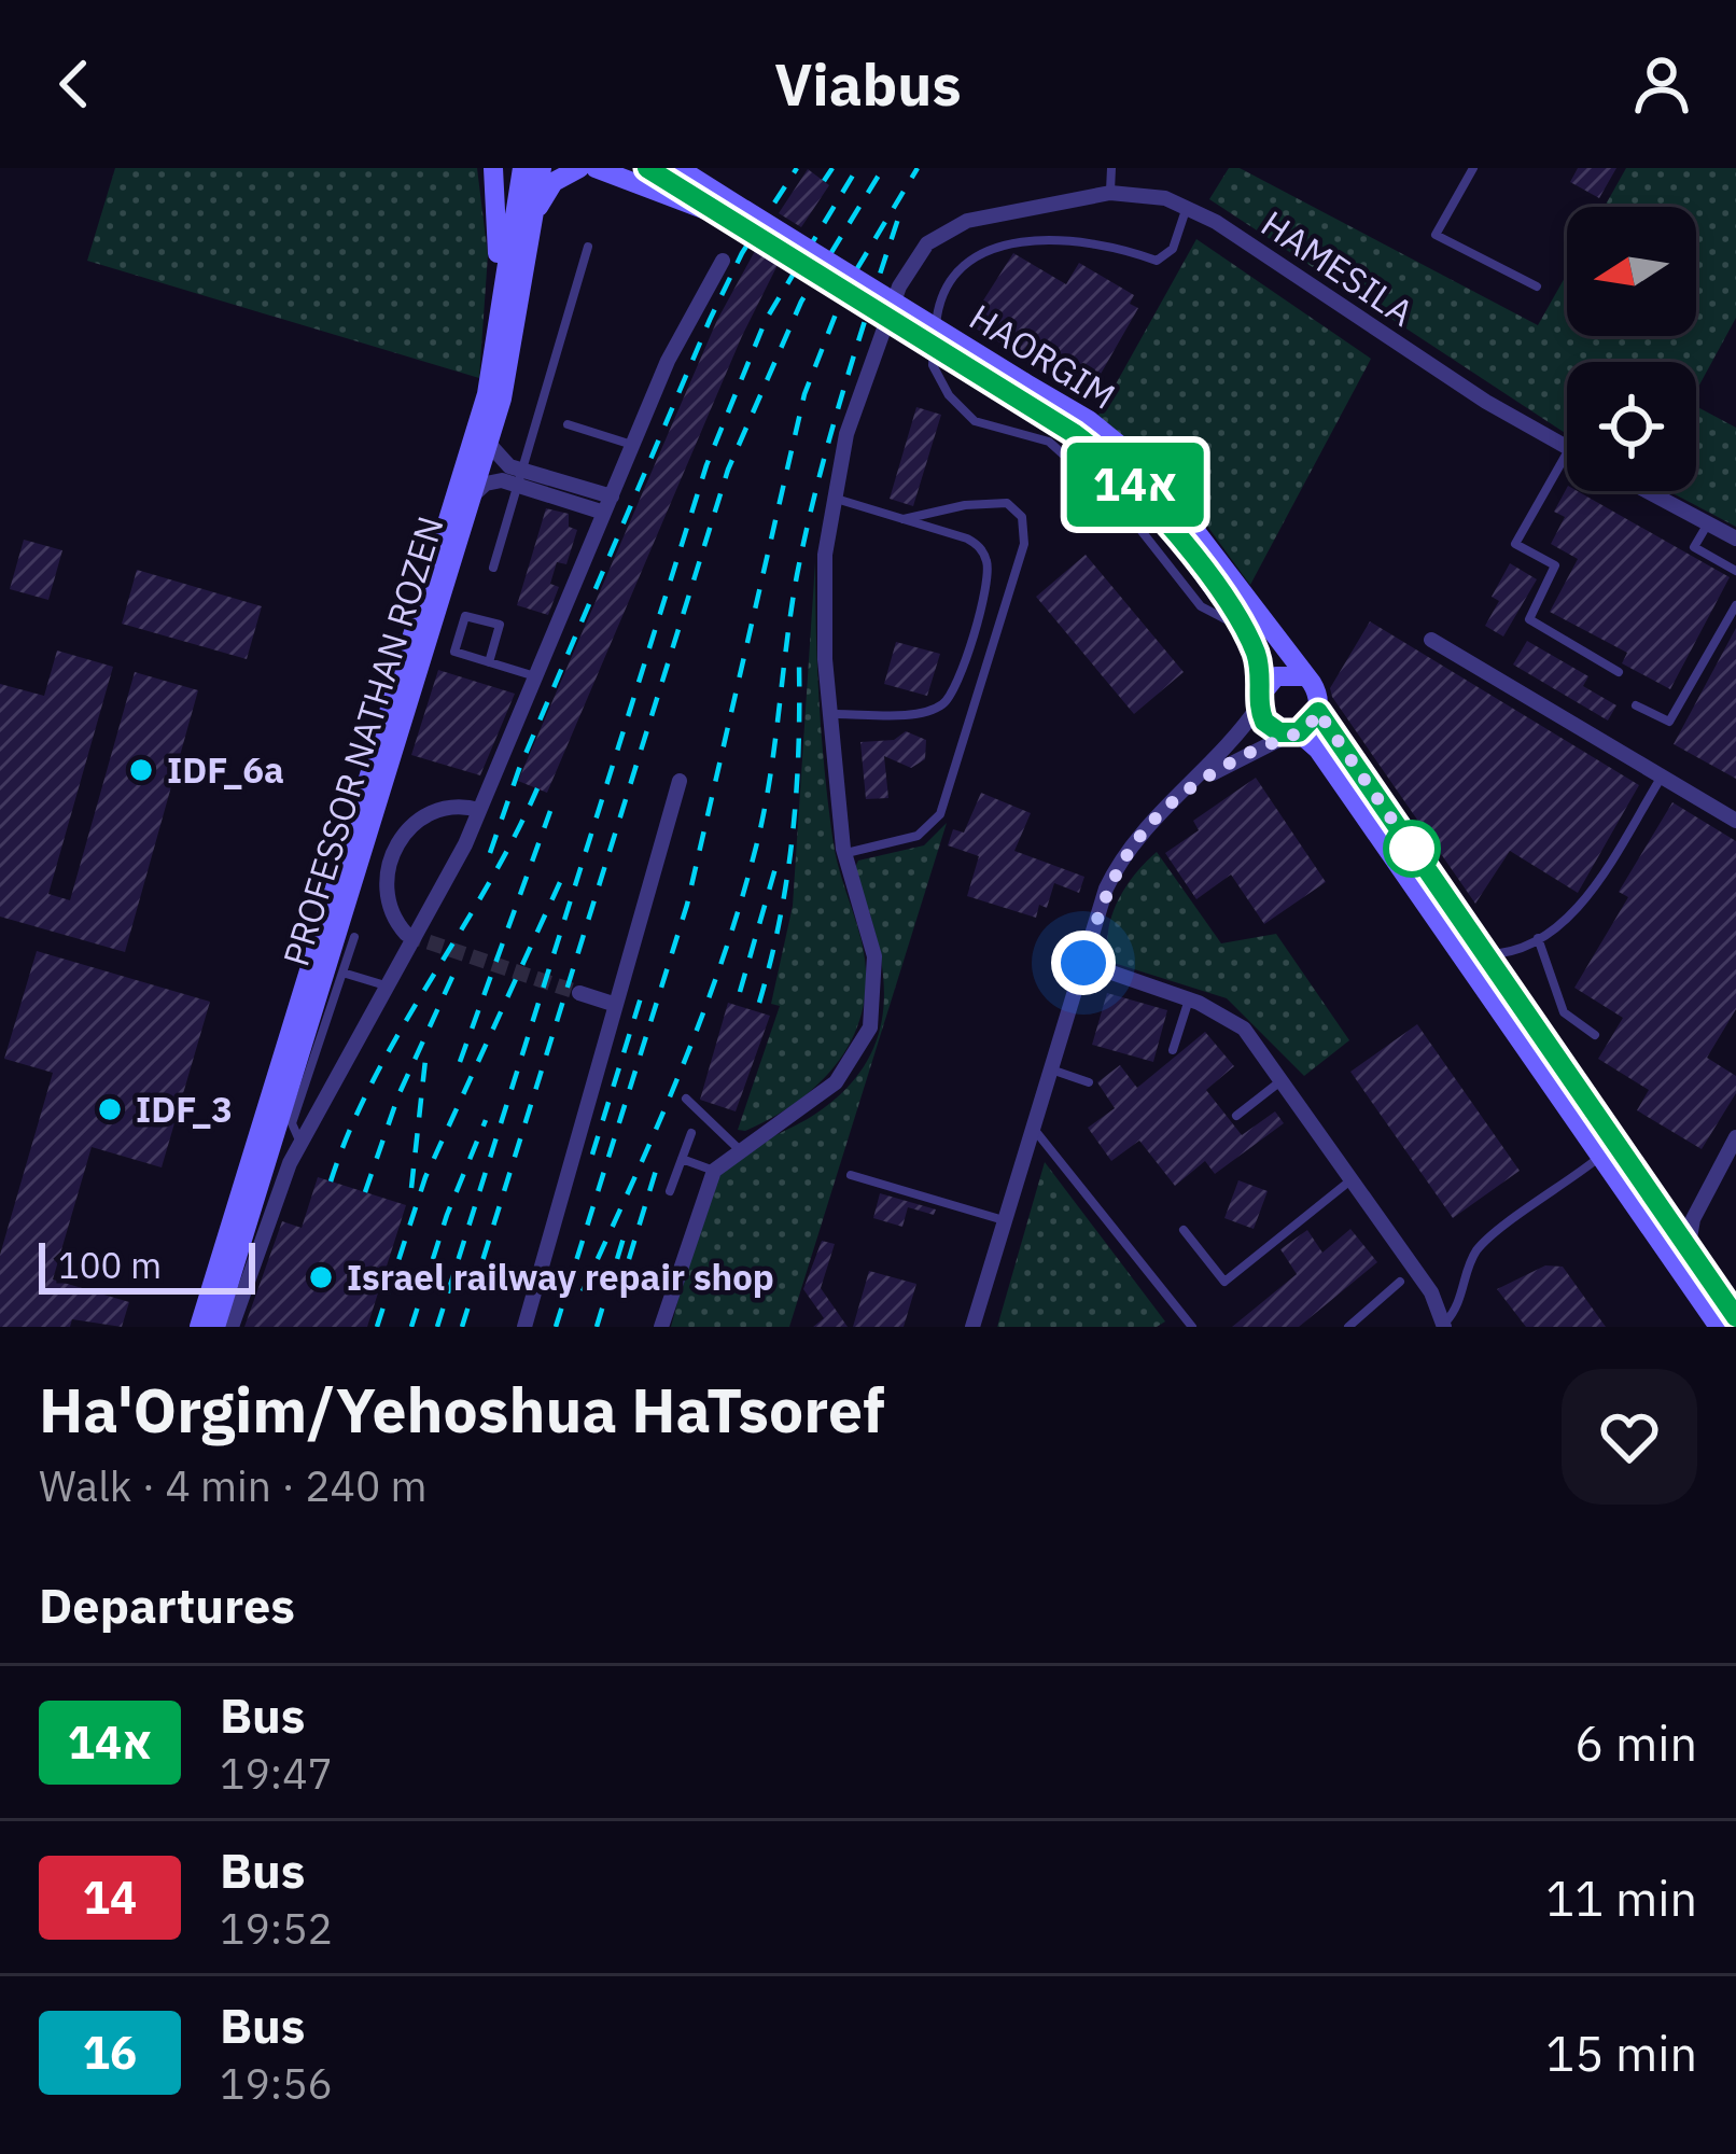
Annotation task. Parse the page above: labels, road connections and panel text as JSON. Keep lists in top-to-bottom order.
{
  "streets": {
    "street": ["HAMESILA", "HAORGIM", "PROFESSOR NATHAN ROZEN"]
  },
  "places": ["IDF_6a", "IDF_3", "Israel railway repair shop"],
  "lines": ["bus line 14א"],
  "scale_bar": "100 m",
  "north": "left",
  "page": {
    "header": "Viabus",
    "on_map": "14א",
    "scale": "100 m",
    "heading": [
      ["Ha'Orgim/Yehoshua HaTsoref", "Walk · 4 min · 240 m"],
      "Departures"
    ],
    "list": [
      {
        "mark": "14א",
        "name": "Bus",
        "note": "19:47",
        "value": "6 min"
      },
      {
        "mark": "14",
        "name": "Bus",
        "note": "19:52",
        "value": "11 min"
      },
      {
        "mark": "16",
        "name": "Bus",
        "note": "19:56",
        "value": "15 min"
      }
    ]
  }
}
